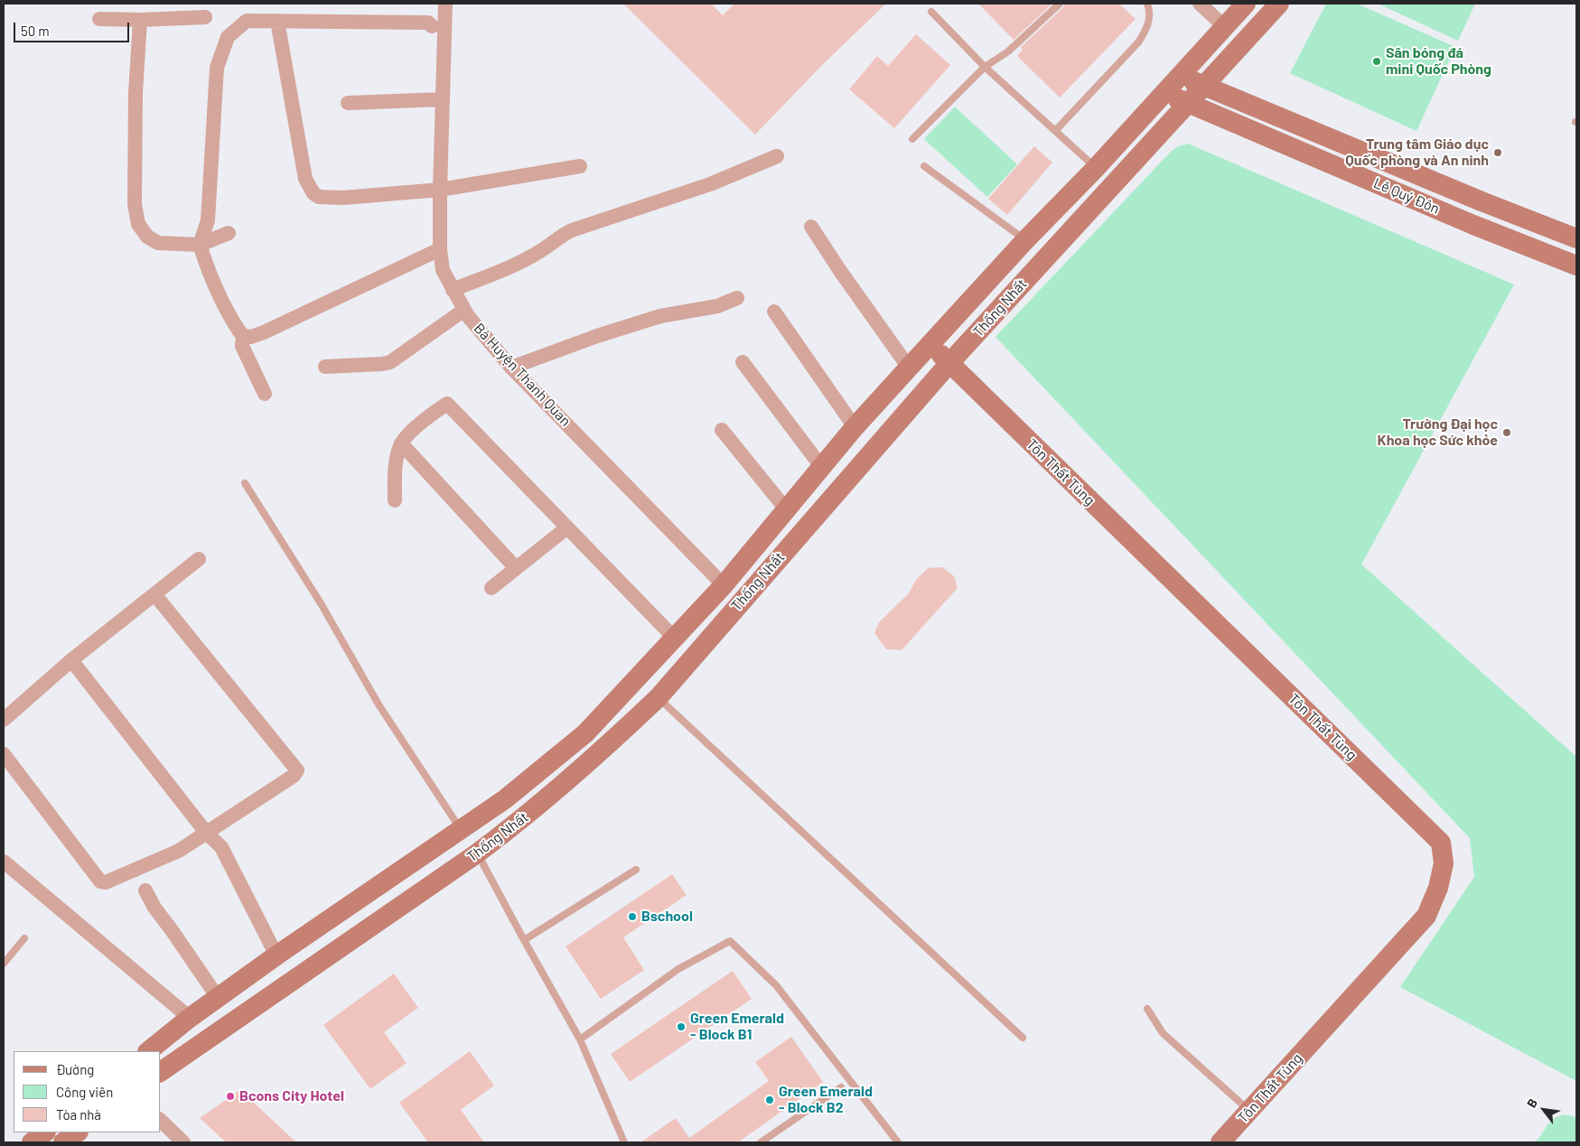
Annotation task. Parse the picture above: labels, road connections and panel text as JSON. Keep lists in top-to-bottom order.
{
  "streets": {
    "main road": ["Lê Quý Đôn", "Thống Nhất", "Tôn Thất Tùng"],
    "street": ["Bà Huyện Thanh Quan"]
  },
  "crossings": [
    ["Lê Quý Đôn", "Thống Nhất"],
    ["Thống Nhất", "Bà Huyện Thanh Quan"],
    ["Thống Nhất", "Tôn Thất Tùng"]
  ],
  "places": [
    "Sân bóng đá mini Quốc Phòng",
    "Trung tâm Giáo dục Quốc phòng và An ninh",
    "Trường Đại học Khoa học Sức khỏe",
    "Bschool",
    "Green Emerald - Block B1",
    "Bcons City Hotel",
    "Green Emerald - Block B2"
  ],
  "legend": ["Đường", "Công viên", "Tòa nhà"],
  "scale_bar": "50 m",
  "north": "top left"
}
